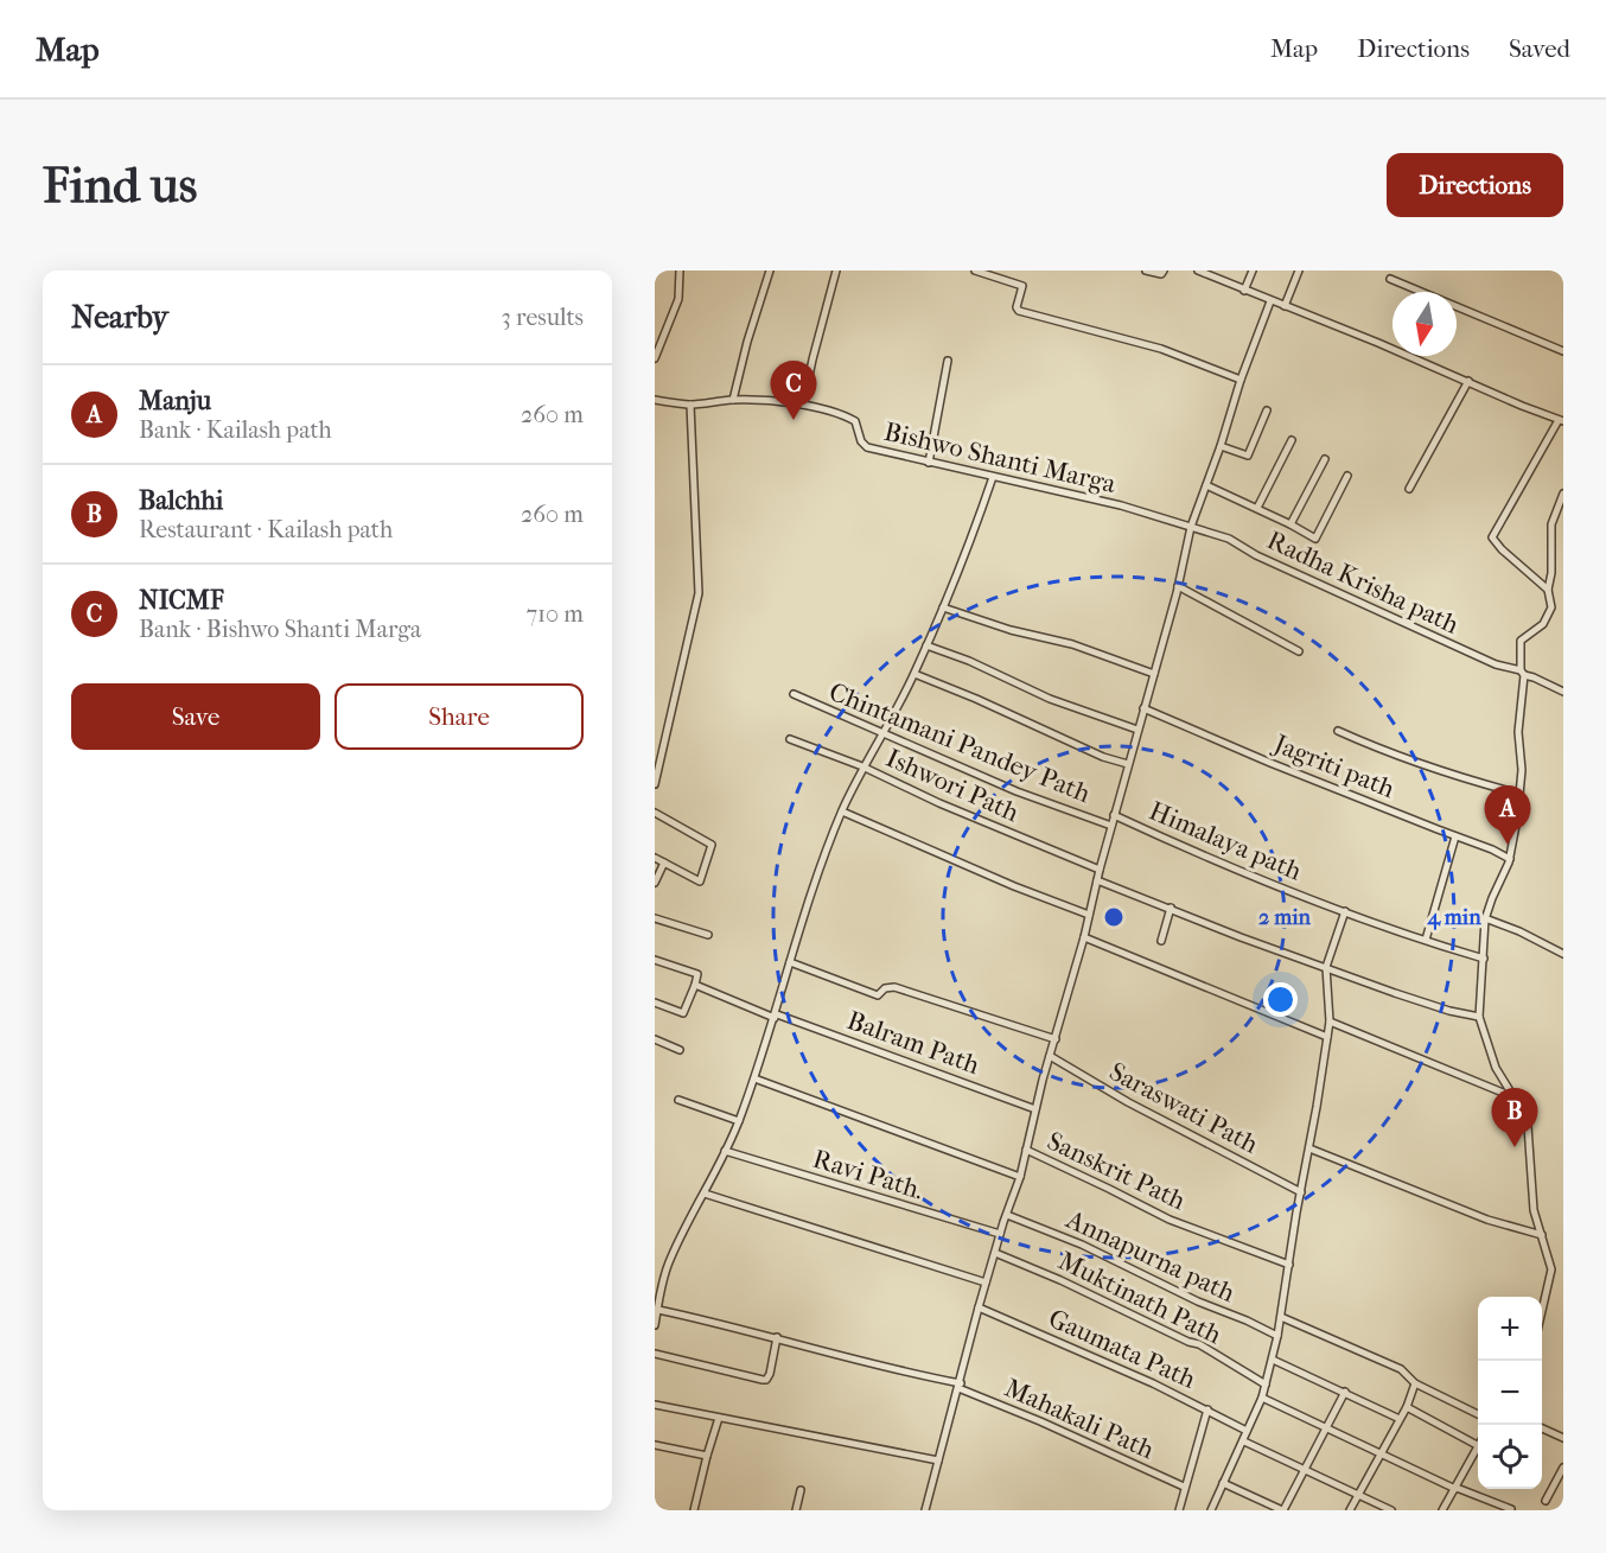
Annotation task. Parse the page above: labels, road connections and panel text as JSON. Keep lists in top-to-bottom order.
{
  "streets": {
    "street": [
      "Bishwo Shanti Marga",
      "Radha Krisha path",
      "Chintamani Pandey Path",
      "Jagriti path",
      "Ishwori Path",
      "Himalaya path",
      "Balram Path",
      "Saraswati Path",
      "Sanskrit Path",
      "Ravi Path.",
      "Annapurna path",
      "Muktinath Path",
      "Gaumata Path",
      "Mahakali Path"
    ]
  },
  "crossings": [
    ["Bishwo Shanti Marga", "Radha Krisha path"]
  ],
  "north": "bottom",
  "page": {
    "header": "Map",
    "nav": ["Map", "Directions", "Saved"],
    "buttons": [
      "Directions",
      ["Save", "Share"]
    ],
    "title": "Find us",
    "heading": ["Nearby", "3 results"],
    "pins": ["C", "A", "B"],
    "list": [
      {
        "mark": "A",
        "name": "Manju",
        "note": "Bank · Kailash path",
        "value": "260 m"
      },
      {
        "mark": "B",
        "name": "Balchhi",
        "note": "Restaurant · Kailash path",
        "value": "260 m"
      },
      {
        "mark": "C",
        "name": "NICMF",
        "note": "Bank · Bishwo Shanti Marga",
        "value": "710 m"
      }
    ],
    "map_buttons": ["+", "−"]
  },
  "rings": ["2 min", "4 min"]
}
